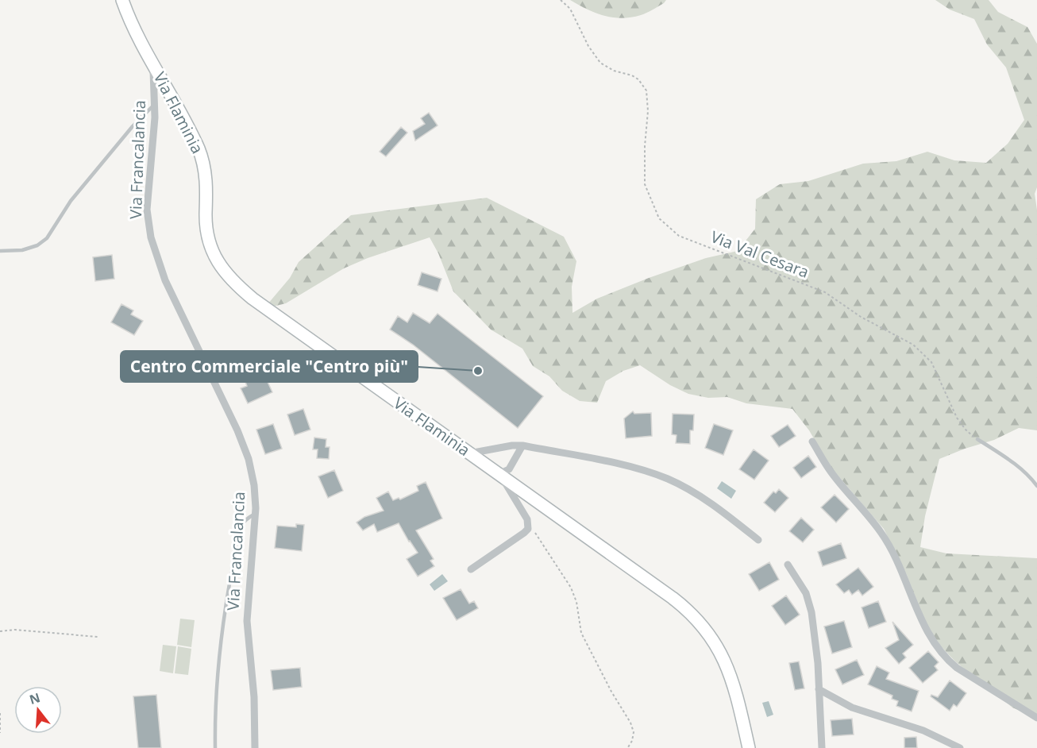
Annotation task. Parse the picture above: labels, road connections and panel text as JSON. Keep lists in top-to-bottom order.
{
  "streets": {
    "main road": ["Via Flaminia"],
    "street": ["Via Francalancia"],
    "path": ["Via Val Cesara"]
  },
  "crossings": [
    ["Via Flaminia", "Via Francalancia"]
  ],
  "places": ["Centro Commerciale \"Centro più\""],
  "north": "top"
}
